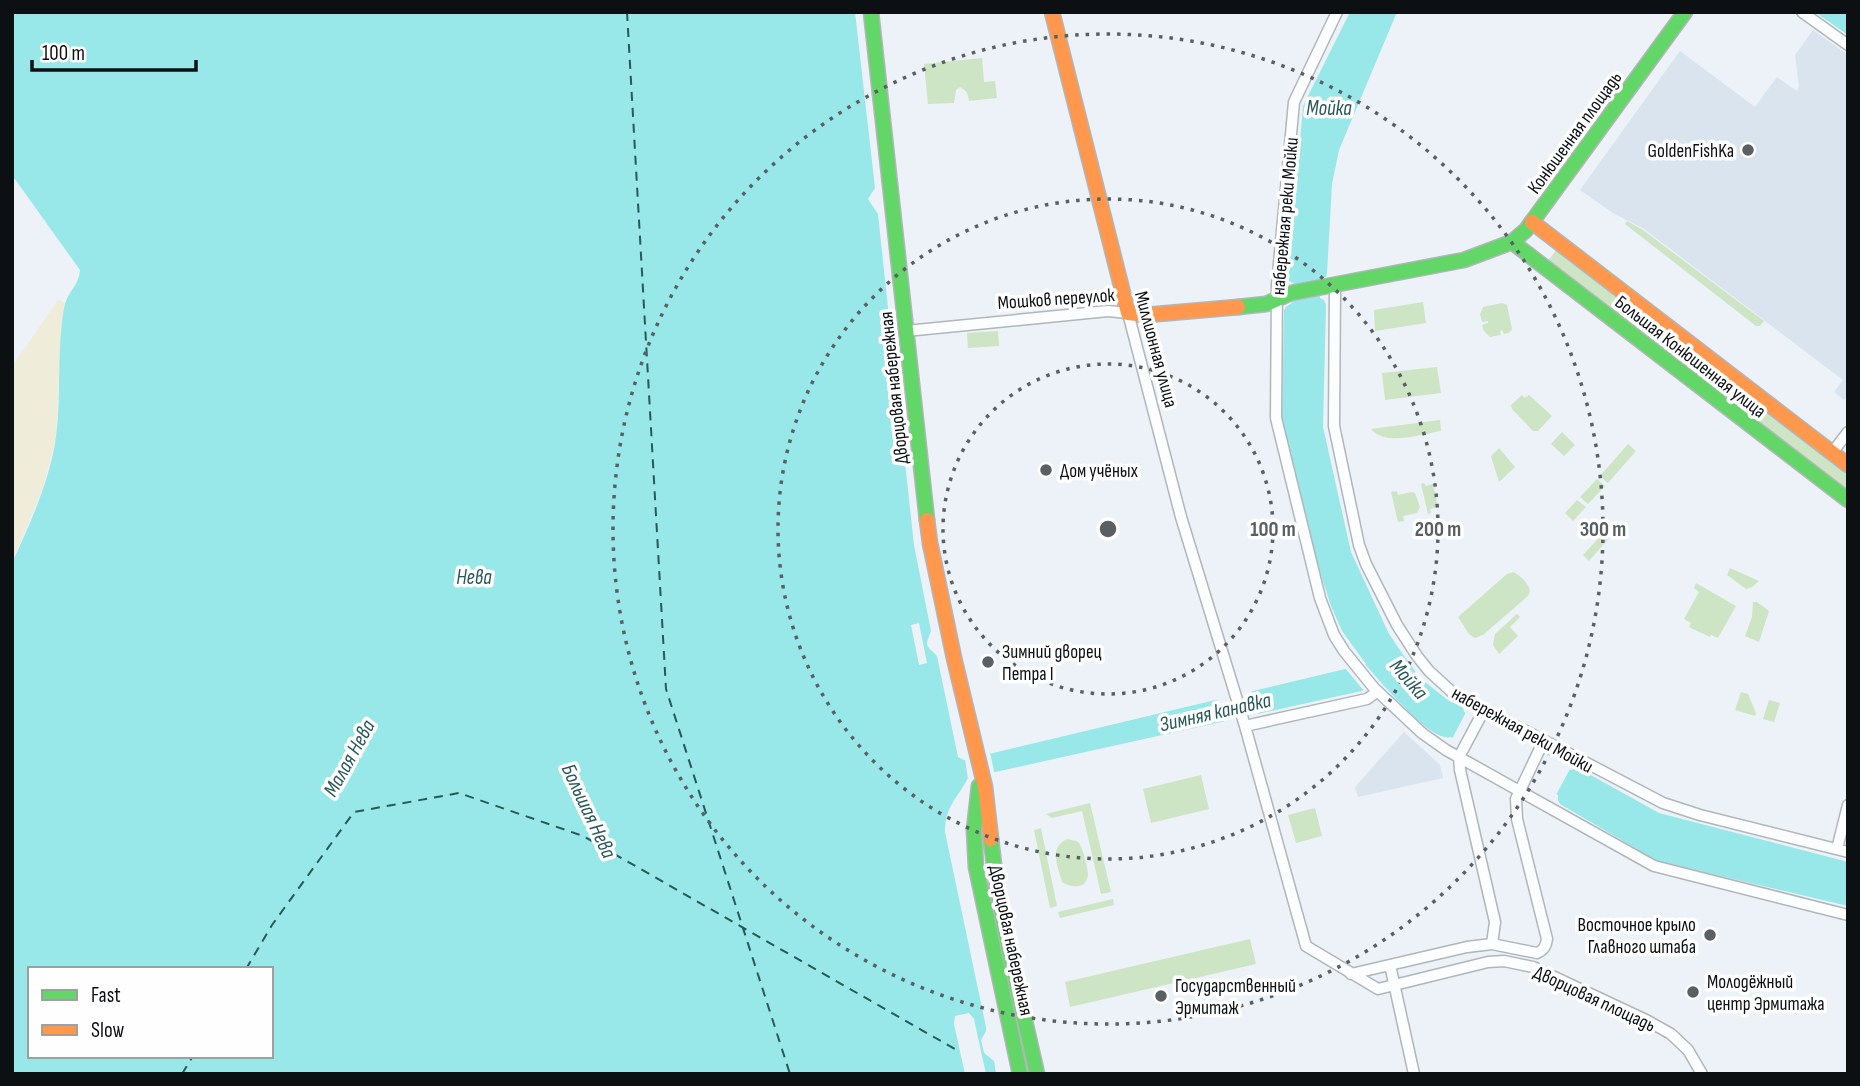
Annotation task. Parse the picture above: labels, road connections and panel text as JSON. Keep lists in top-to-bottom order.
{
  "streets": {
    "main road": [
      "Конюшенная площадь",
      "Мошков переулок",
      "Миллионная улица",
      "Большая Конюшенная улица",
      "Дворцовая набережная"
    ],
    "street": ["набережная реки Мойки", "Дворцовая площадь"]
  },
  "crossings": [
    ["Конюшенная площадь", "набережная реки Мойки"],
    ["Конюшенная площадь", "Мошков переулок"],
    ["Конюшенная площадь", "Большая Конюшенная улица"],
    ["набережная реки Мойки", "Мошков переулок"],
    ["Мошков переулок", "Миллионная улица"],
    ["Мошков переулок", "Дворцовая набережная"]
  ],
  "water": [
    "Мойка",
    "Нева",
    "Зимняя канавка",
    "Малая Нева",
    "Большая Нева"
  ],
  "places": [
    "GoldenFishKa",
    "Дом учёных",
    "Зимний дворец Петра I",
    "Восточное крыло Главного штаба",
    "Молодёжный центр Эрмитажа",
    "Государственный Эрмитаж"
  ],
  "legend": ["Fast", "Slow"],
  "scale_bar": "100 m",
  "rings": ["100 m", "200 m", "300 m"]
}
